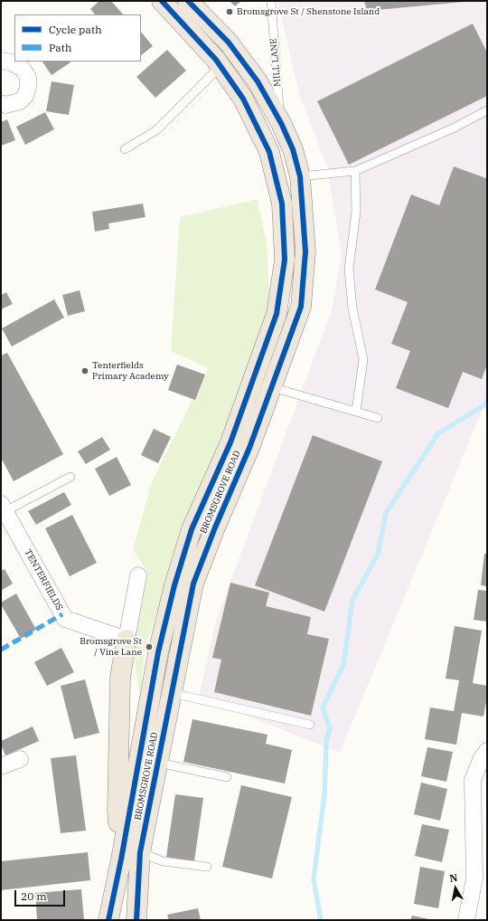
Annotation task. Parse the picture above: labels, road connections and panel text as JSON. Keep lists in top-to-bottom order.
{
  "streets": {
    "main road": ["BROMSGROVE ROAD"],
    "street": ["TENTERFIELDS"],
    "lane": ["MILL LANE"]
  },
  "crossings": [
    ["MILL LANE", "BROMSGROVE ROAD"]
  ],
  "places": ["Bromsgrove St / Shenstone Island", "Tenterfields Primary Academy", "Bromsgrove St / Vine Lane"],
  "legend": ["Cycle path", "Path"],
  "scale_bar": "20 m",
  "north": "top"
}
